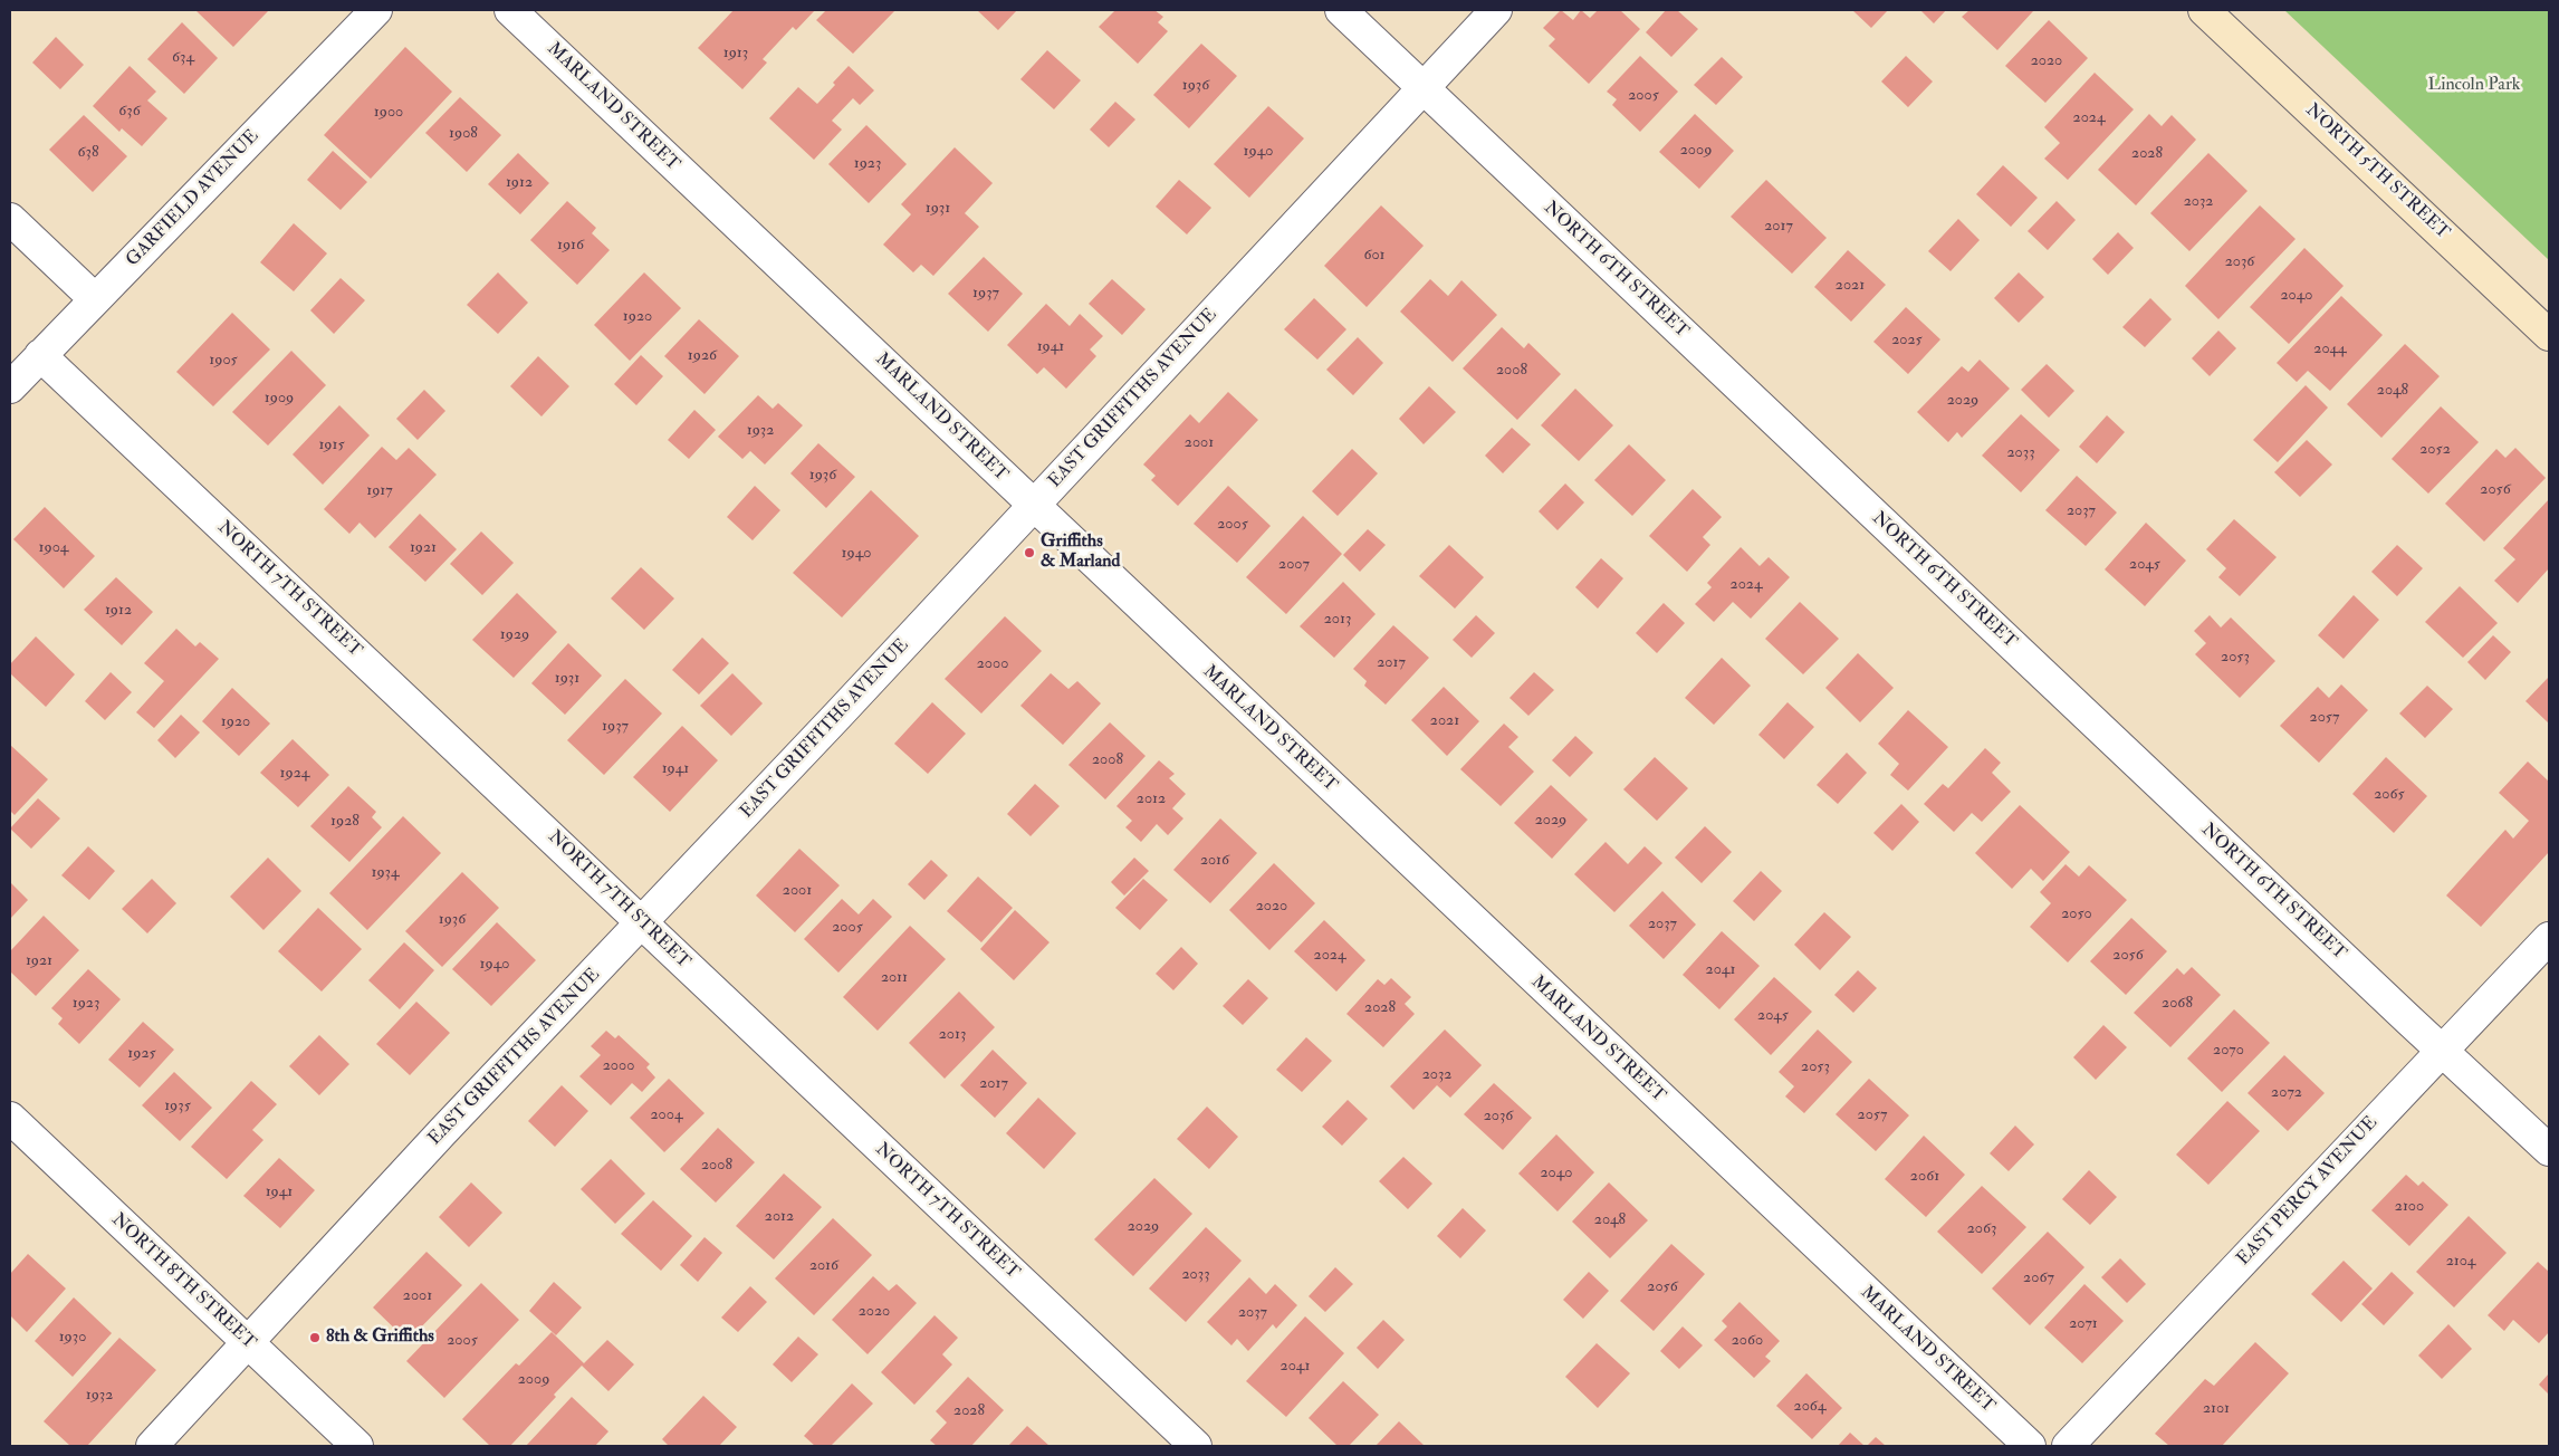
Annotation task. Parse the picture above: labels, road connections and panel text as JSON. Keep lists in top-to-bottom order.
{
  "streets": {
    "main road": ["NORTH 5TH STREET"],
    "street": [
      "MARLAND STREET",
      "GARFIELD AVENUE",
      "NORTH 6TH STREET",
      "EAST GRIFFITHS AVENUE",
      "NORTH 7TH STREET",
      "EAST PERCY AVENUE",
      "NORTH 8TH STREET"
    ]
  },
  "crossings": [
    ["MARLAND STREET", "EAST GRIFFITHS AVENUE"],
    ["GARFIELD AVENUE", "NORTH 7TH STREET"],
    ["NORTH 6TH STREET", "EAST GRIFFITHS AVENUE"],
    ["NORTH 6TH STREET", "EAST PERCY AVENUE"],
    ["EAST GRIFFITHS AVENUE", "NORTH 7TH STREET"],
    ["EAST GRIFFITHS AVENUE", "NORTH 8TH STREET"]
  ],
  "parks": ["Lincoln Park"],
  "places": ["Griffiths & Marland", "8th & Griffiths"],
  "house_numbers": [
    "1913",
    "634",
    "2020",
    "1936",
    "2005",
    "636",
    "1900",
    "2024",
    "1908",
    "2009",
    "1940",
    "638",
    "2028",
    "1923",
    "1912",
    "2032",
    "1931",
    "2017",
    "1916",
    "601",
    "2036",
    "2021",
    "1937",
    "2040",
    "1920",
    "2025",
    "1941",
    "2044",
    "1926",
    "1905",
    "2008",
    "2048",
    "1909",
    "2029",
    "1932",
    "2001",
    "1915",
    "2052",
    "2033",
    "1936",
    "2056",
    "1917",
    "2037",
    "2005",
    "1904",
    "1921",
    "1940",
    "2007",
    "2045",
    "2024",
    "1912",
    "2013",
    "1929",
    "2053",
    "2017",
    "2000",
    "1931",
    "2057",
    "2021",
    "1920",
    "1937",
    "2008",
    "1941",
    "1924",
    "2065",
    "2012",
    "2029",
    "1928",
    "2016",
    "1934",
    "2001",
    "2020",
    "2050",
    "1936",
    "2037",
    "2005",
    "2024",
    "2056",
    "1921",
    "1940",
    "2041",
    "2011",
    "1923",
    "2068",
    "2028",
    "2045",
    "2013",
    "2070",
    "1925",
    "2000",
    "2053",
    "2032",
    "2017",
    "2072",
    "1935",
    "2004",
    "2057",
    "2036",
    "2008",
    "2040",
    "2061",
    "1941",
    "2100",
    "2012",
    "2048",
    "2029",
    "2063",
    "2104",
    "2016",
    "2033",
    "2067",
    "2056",
    "2001",
    "2020",
    "2037",
    "2071",
    "1930",
    "2005",
    "2060",
    "2041",
    "2009",
    "1932",
    "2064",
    "2101",
    "2028"
  ]
}
